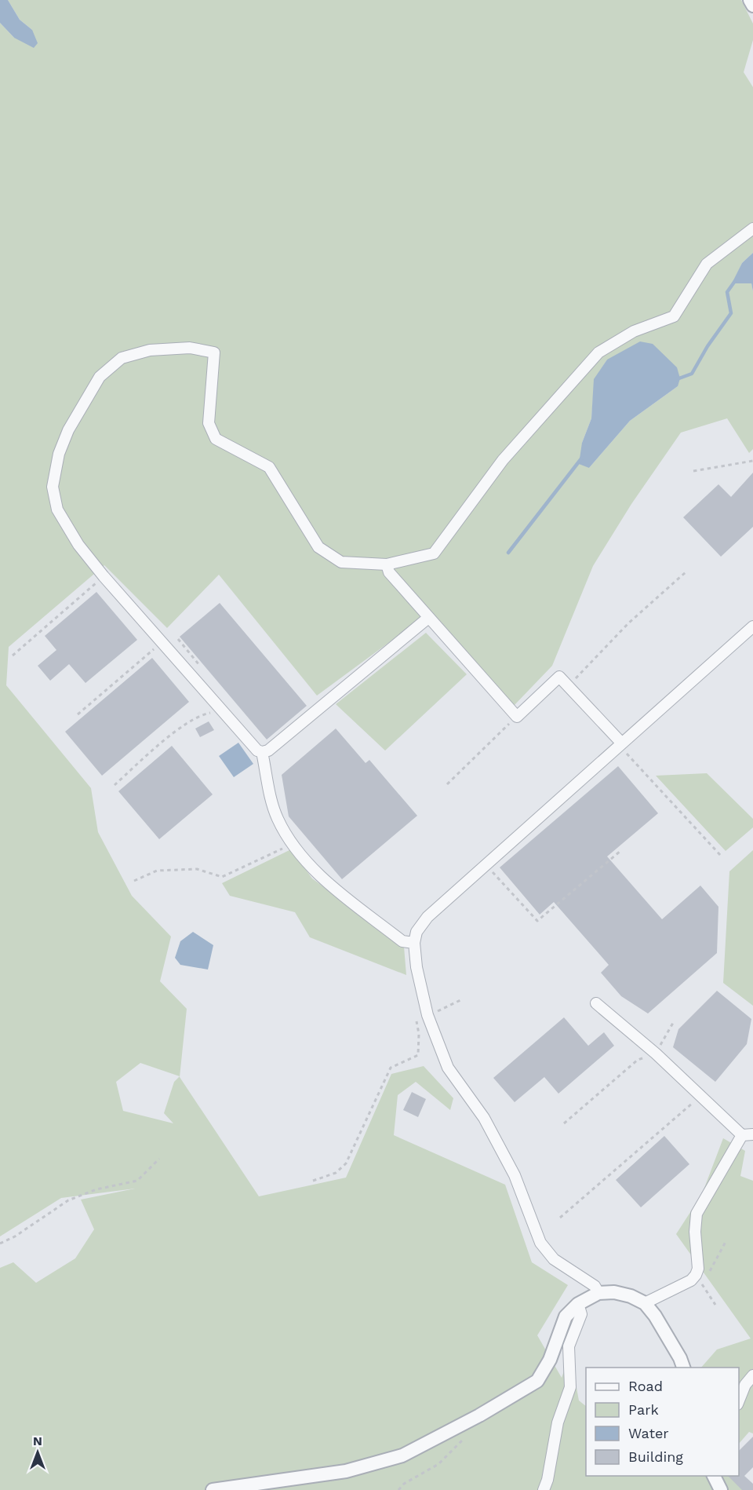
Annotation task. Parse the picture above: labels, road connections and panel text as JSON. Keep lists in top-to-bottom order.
{
  "legend": [
    "Road",
    "Park",
    "Water",
    "Building"
  ],
  "north": "top"
}
